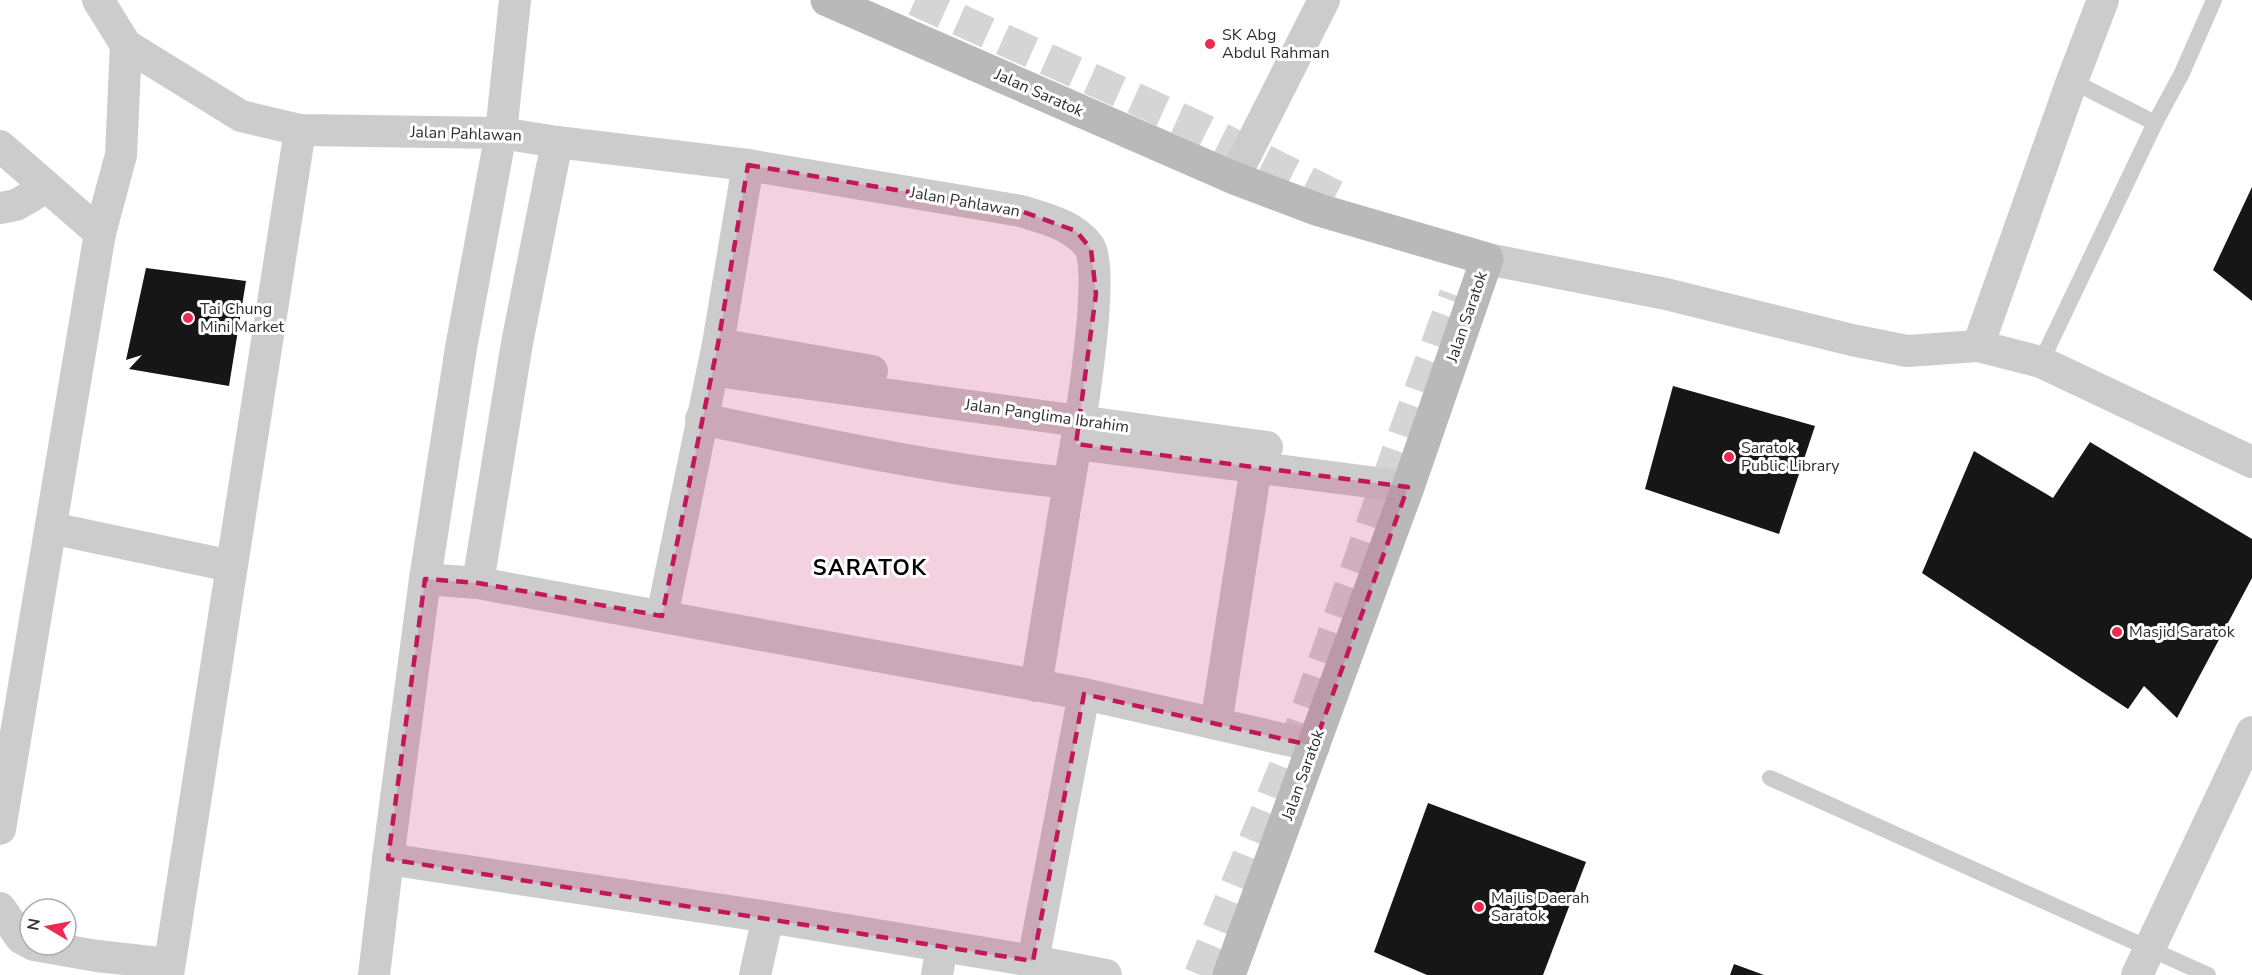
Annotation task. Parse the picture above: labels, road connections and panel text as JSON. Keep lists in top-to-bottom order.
{
  "streets": {
    "main road": ["Jalan Saratok"],
    "street": ["Jalan Pahlawan", "Jalan Panglima Ibrahim"]
  },
  "districts": ["SARATOK"],
  "places": [
    "SK Abg Abdul Rahman",
    "Tai Chung Mini Market",
    "Saratok Public Library",
    "Masjid Saratok",
    "Majlis Daerah Saratok"
  ],
  "north": "left"
}
